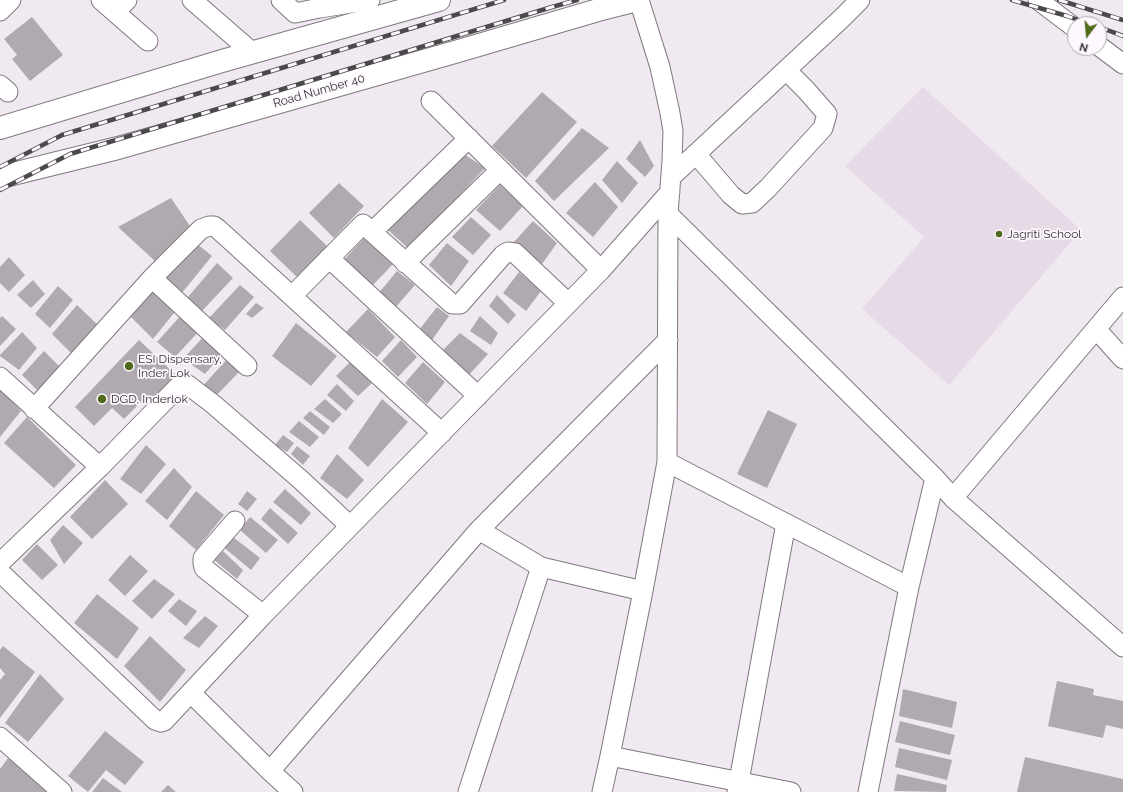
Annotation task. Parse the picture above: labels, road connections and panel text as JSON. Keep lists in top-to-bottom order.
{
  "streets": {
    "main road": ["Road Number 40"]
  },
  "places": ["Jagriti School", "ESI Dispensary, Inder Lok", "DGD, Inderlok"],
  "north": "bottom"
}
